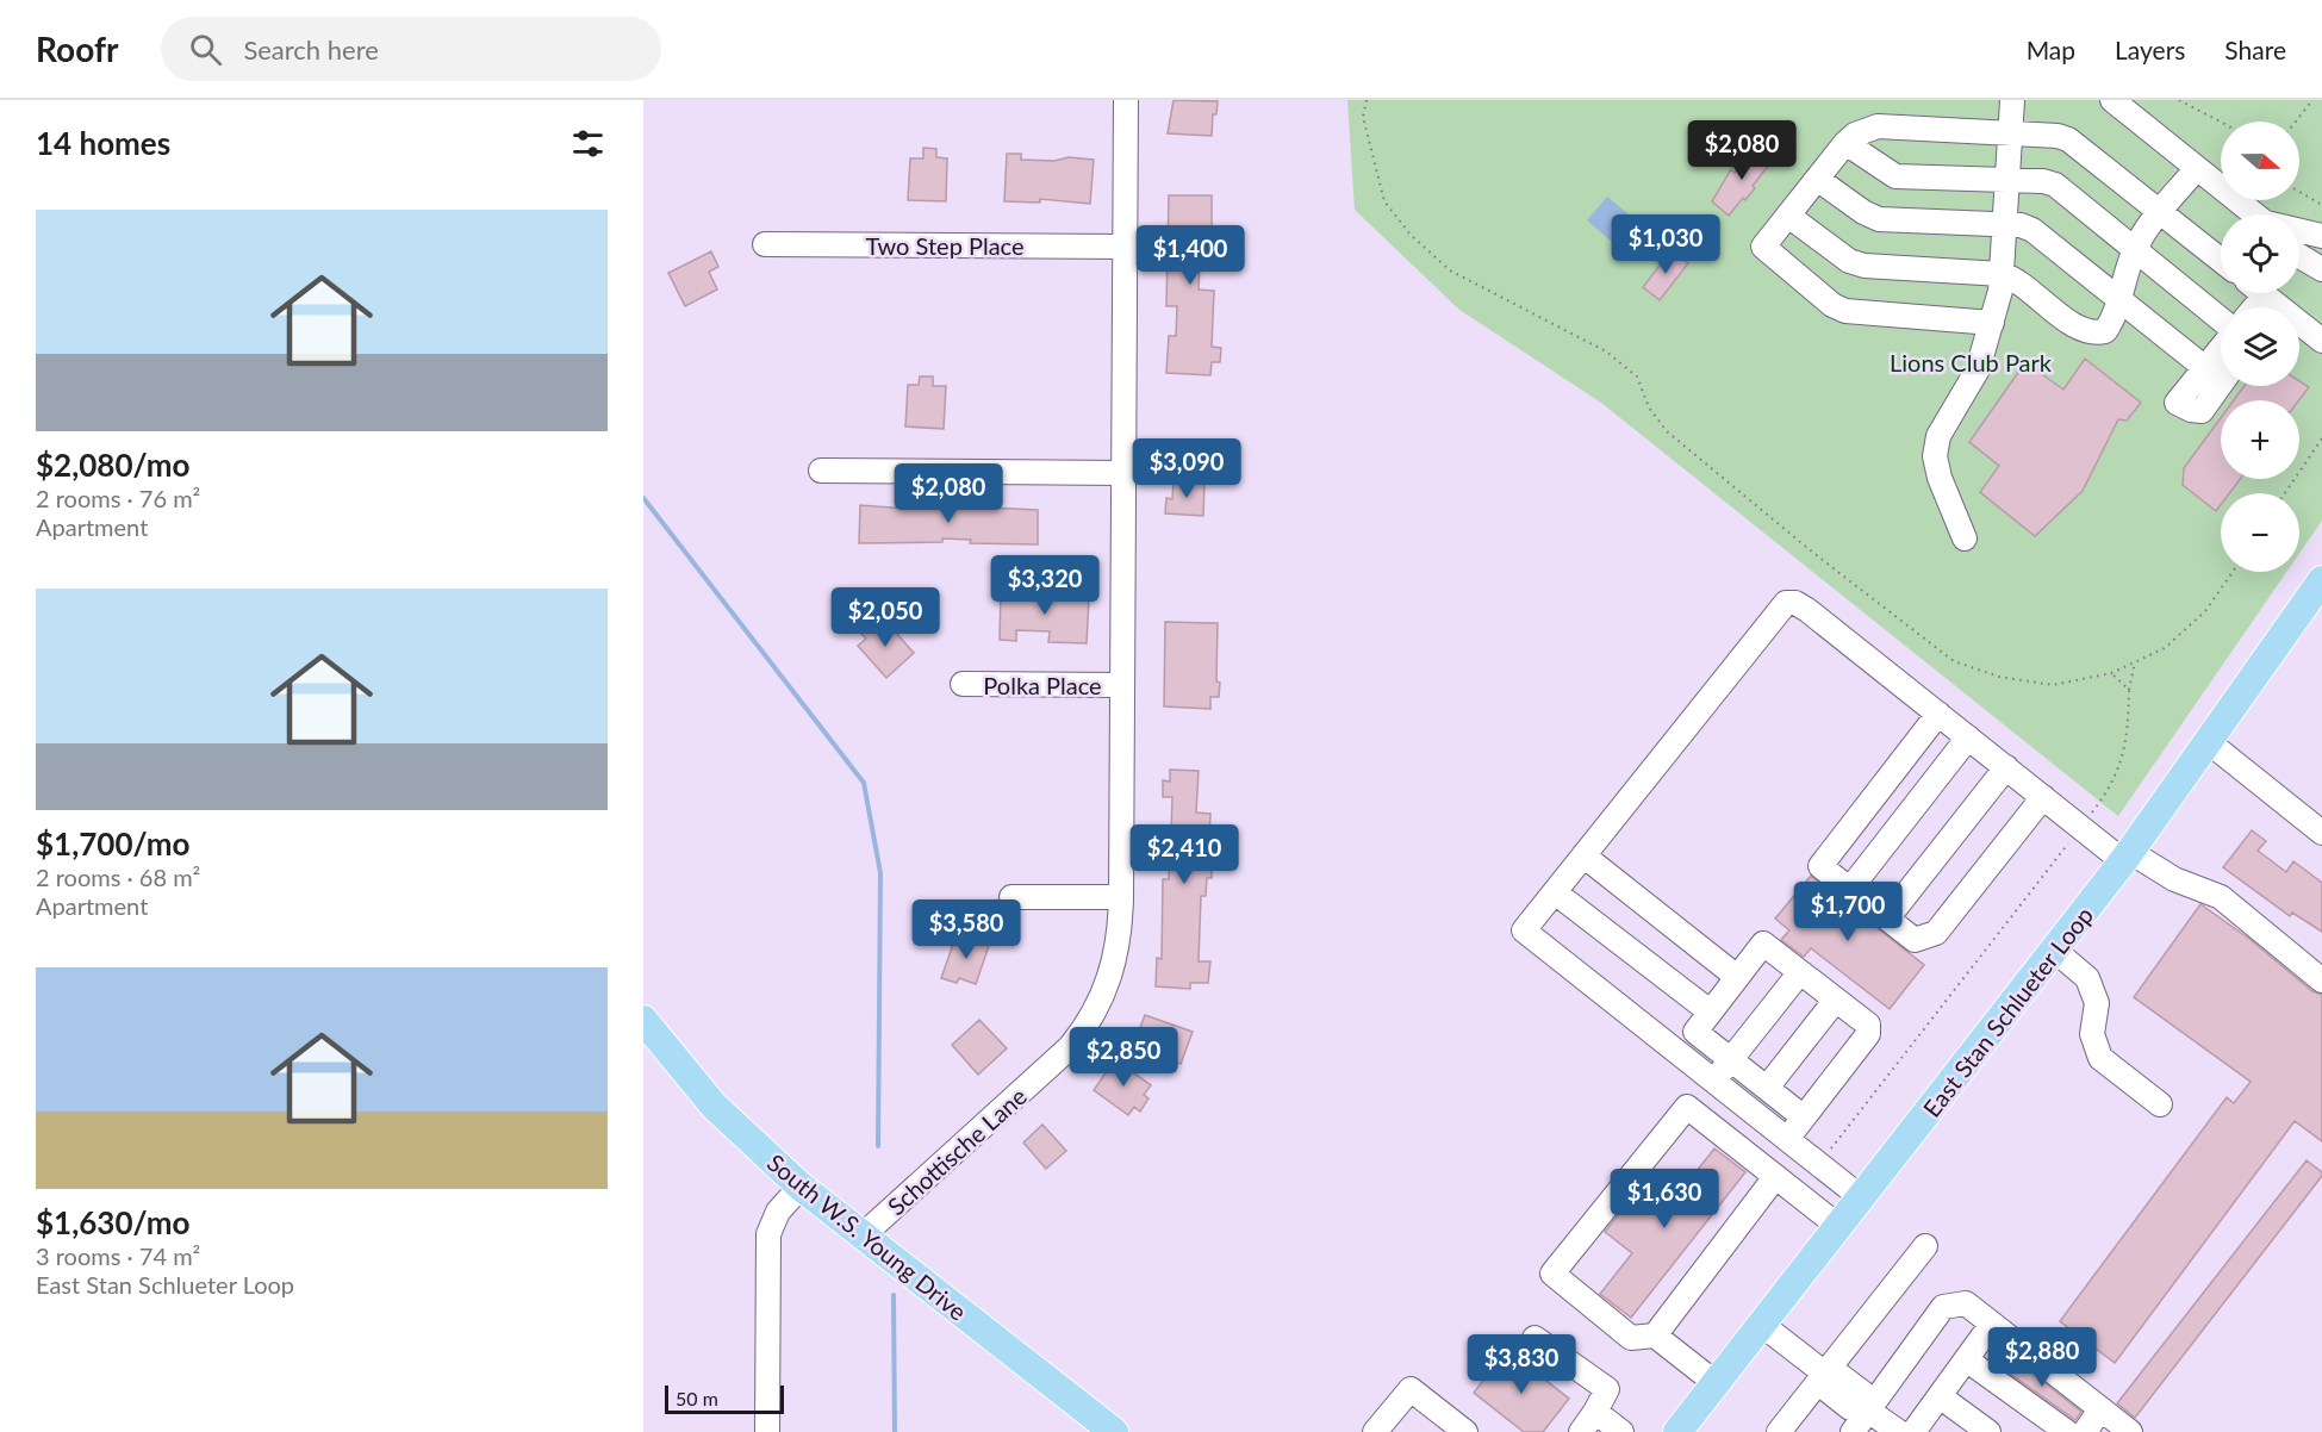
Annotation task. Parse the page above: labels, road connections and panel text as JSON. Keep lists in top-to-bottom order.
{
  "streets": {
    "main road": ["East Stan Schlueter Loop", "South W.S. Young Drive"],
    "street": ["Two Step Place", "Polka Place", "Schottische Lane"]
  },
  "crossings": [
    ["Two Step Place", "Schottische Lane"],
    ["Polka Place", "Schottische Lane"],
    ["Schottische Lane", "South W.S. Young Drive"]
  ],
  "parks": ["Lions Club Park"],
  "scale_bar": "50 m",
  "north": "right",
  "page": {
    "header": "Roofr",
    "search": "Search here",
    "nav": ["Map", "Layers", "Share"],
    "heading": "14 homes",
    "price": [
      "$2,080",
      "$1,030",
      "$1,400",
      "$3,090",
      "$2,080",
      "$3,320",
      "$2,050",
      "$2,410",
      "$1,700",
      "$3,580",
      "$2,850",
      "$1,630",
      "$2,880",
      "$3,830"
    ],
    "map_buttons": ["+", "−"],
    "list": [
      {
        "name": "$2,080/mo",
        "note": "2 rooms · 76 m² · Apartment"
      },
      {
        "name": "$1,700/mo",
        "note": "2 rooms · 68 m² · Apartment"
      },
      {
        "name": "$1,630/mo",
        "note": "3 rooms · 74 m² · East Stan Schlueter Loop"
      }
    ],
    "scale": "50 m"
  }
}
